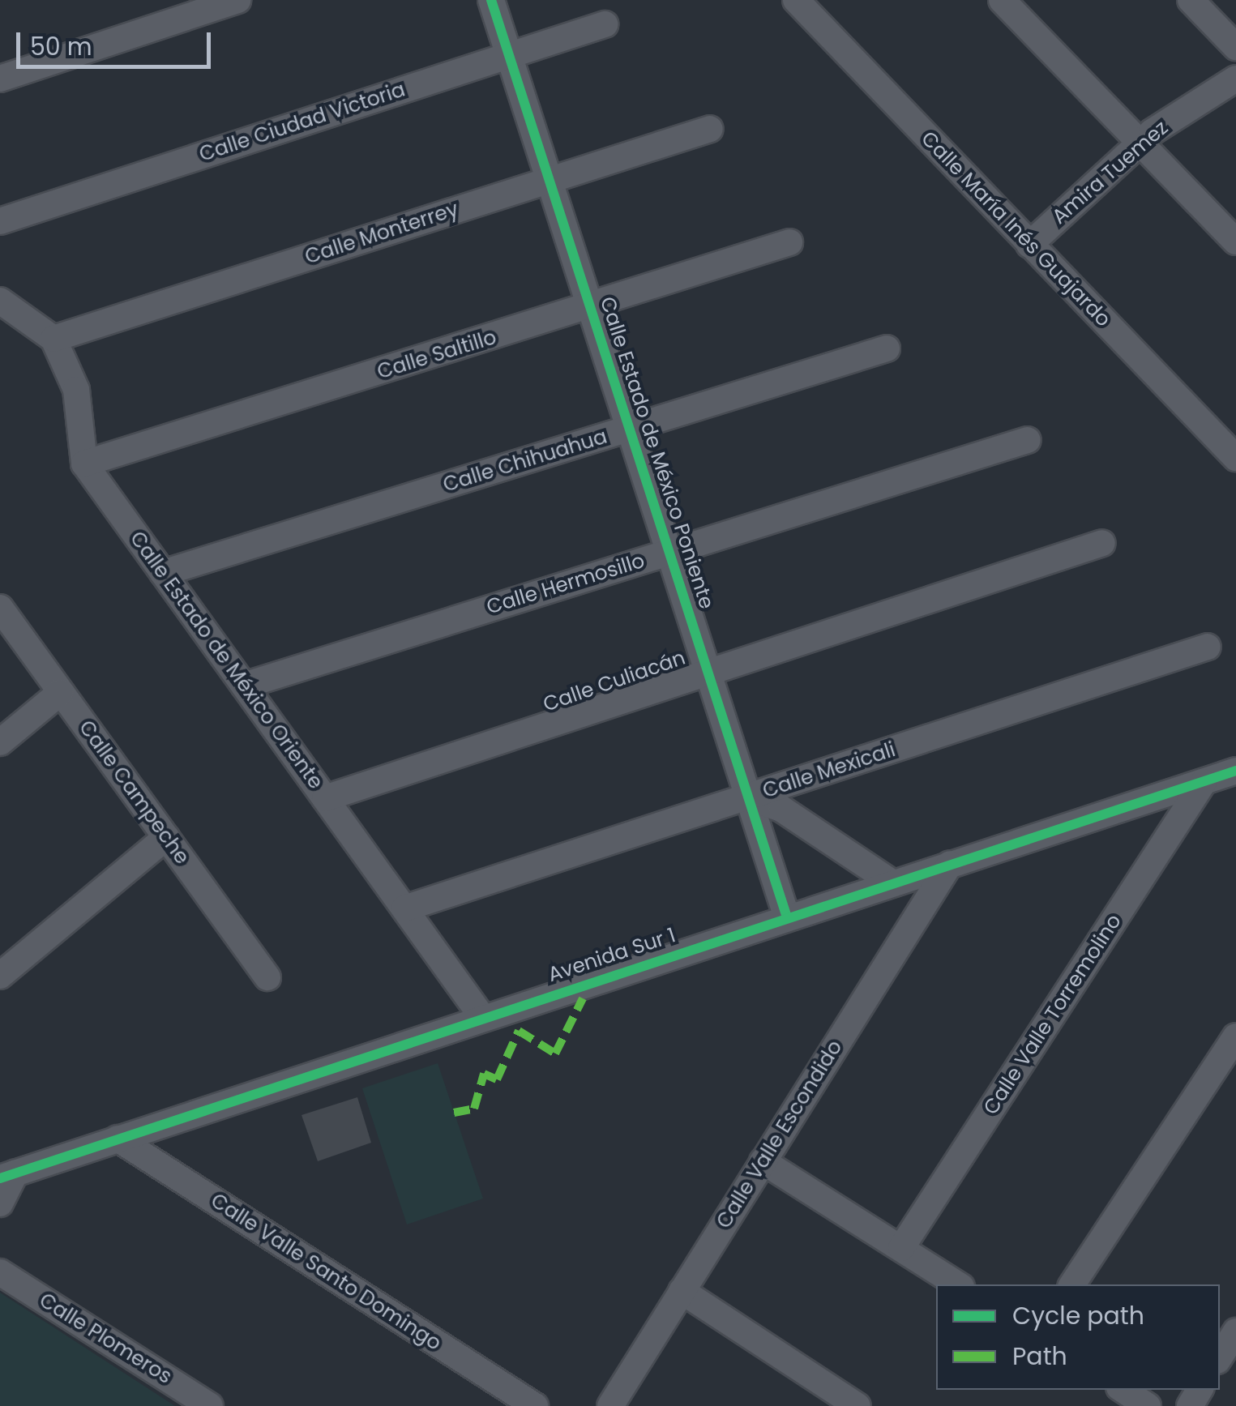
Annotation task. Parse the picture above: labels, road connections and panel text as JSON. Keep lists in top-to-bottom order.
{
  "streets": {
    "street": [
      "Calle Ciudad Victoria",
      "Amira Tuemez",
      "Calle María Inés Guajardo",
      "Calle Monterrey",
      "Calle Saltillo",
      "Calle Estado de México Poniente",
      "Calle Chihuahua",
      "Calle Hermosillo",
      "Calle Estado de México Oriente",
      "Calle Culiacán",
      "Calle Mexicali",
      "Calle Campeche",
      "Avenida Sur 1",
      "Calle Valle Torremolino",
      "Calle Valle Escondido",
      "Calle Valle Santo Domingo",
      "Calle Plomeros"
    ]
  },
  "crossings": [
    ["Calle Ciudad Victoria", "Calle Estado de México Poniente"],
    ["Amira Tuemez", "Calle María Inés Guajardo"],
    ["Calle Monterrey", "Calle Estado de México Poniente"],
    ["Calle Monterrey", "Calle Estado de México Oriente"],
    ["Calle Saltillo", "Calle Estado de México Poniente"],
    ["Calle Saltillo", "Calle Estado de México Oriente"],
    ["Calle Estado de México Poniente", "Calle Chihuahua"],
    ["Calle Estado de México Poniente", "Calle Hermosillo"],
    ["Calle Estado de México Poniente", "Calle Culiacán"],
    ["Calle Estado de México Poniente", "Calle Mexicali"],
    ["Calle Estado de México Poniente", "Avenida Sur 1"],
    ["Calle Chihuahua", "Calle Estado de México Oriente"],
    ["Calle Hermosillo", "Calle Estado de México Oriente"],
    ["Calle Estado de México Oriente", "Calle Culiacán"],
    ["Calle Estado de México Oriente", "Calle Mexicali"],
    ["Calle Estado de México Oriente", "Avenida Sur 1"],
    ["Avenida Sur 1", "Calle Valle Torremolino"],
    ["Avenida Sur 1", "Calle Valle Escondido"],
    ["Avenida Sur 1", "Calle Valle Santo Domingo"]
  ],
  "legend": ["Cycle path", "Path"],
  "scale_bar": "50 m"
}
